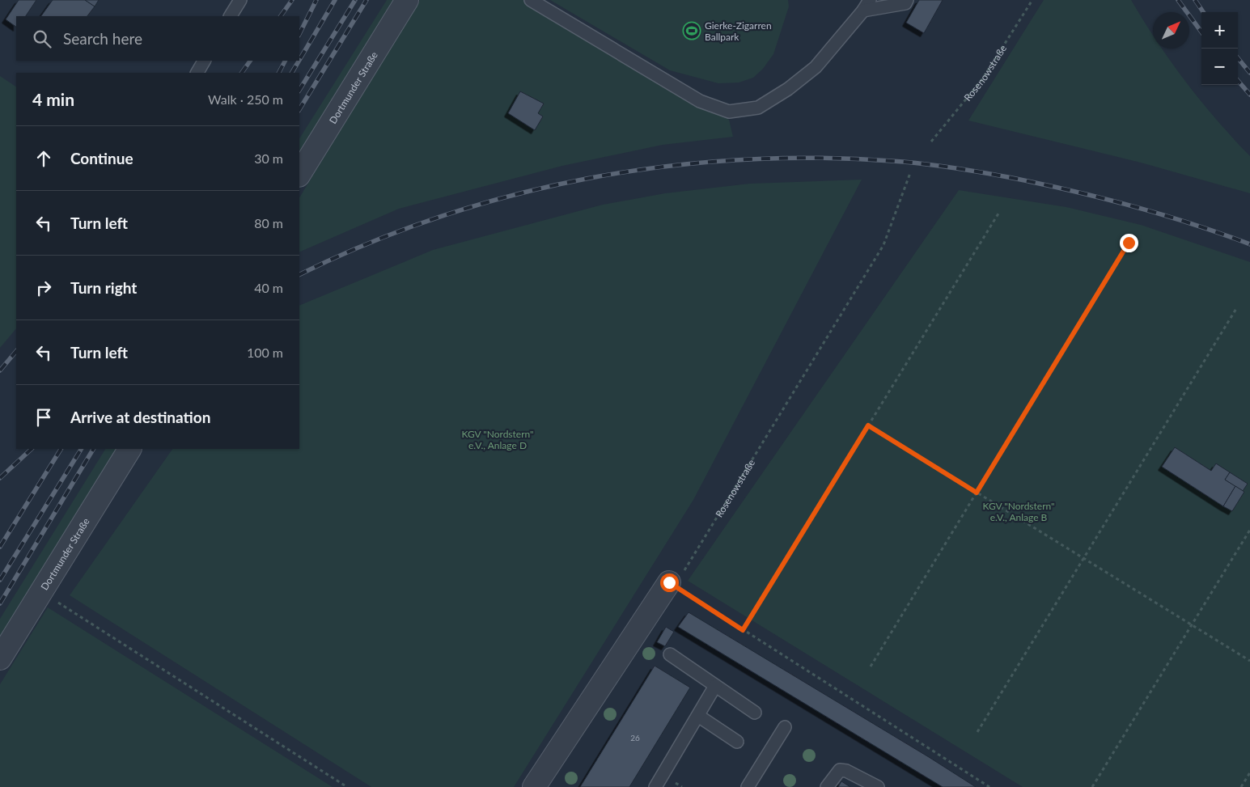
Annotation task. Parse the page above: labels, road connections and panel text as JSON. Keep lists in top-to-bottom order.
{
  "streets": {
    "street": ["Dortmunder Straße"],
    "path": ["Rosenowstraße"]
  },
  "parks": ["KGV \"Nordstern\" e.V., Anlage D", "KGV \"Nordstern\" e.V., Anlage B"],
  "places": {
    "sports": ["Gierke-Zigarren Ballpark"]
  },
  "house_numbers": ["26"],
  "north": "top right",
  "page": {
    "map_buttons": ["+", "−"],
    "search": "Search here",
    "heading": ["4 min", "Walk · 250 m"],
    "list": [
      ["Continue", "30 m"],
      ["Turn left", "80 m"],
      ["Turn right", "40 m"],
      ["Turn left", "100 m"],
      "Arrive at destination"
    ]
  }
}
